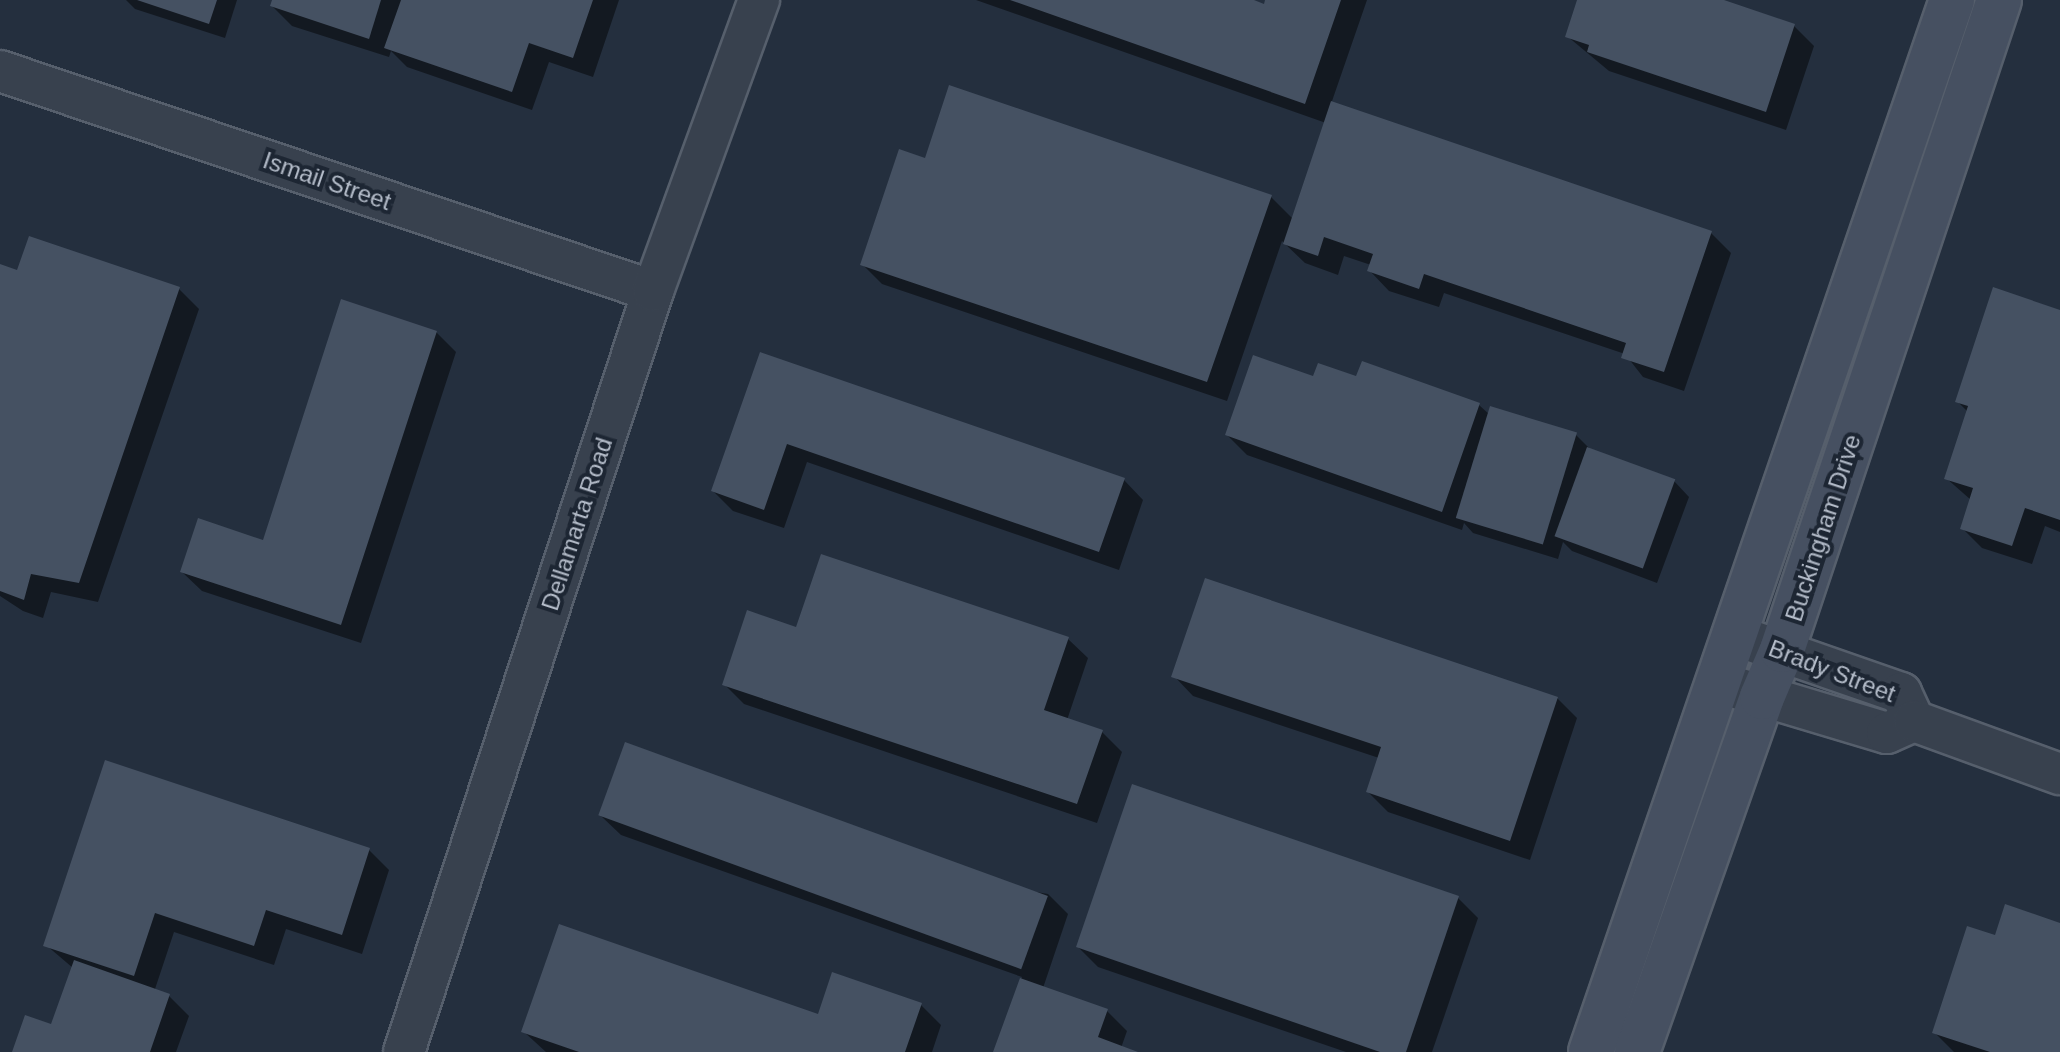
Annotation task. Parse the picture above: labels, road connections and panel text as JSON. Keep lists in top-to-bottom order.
{
  "streets": {
    "street": [
      "Ismail Street",
      "Dellamarta Road",
      "Buckingham Drive",
      "Brady Street"
    ]
  },
  "crossings": [
    ["Ismail Street", "Dellamarta Road"],
    ["Buckingham Drive", "Brady Street"]
  ]
}
